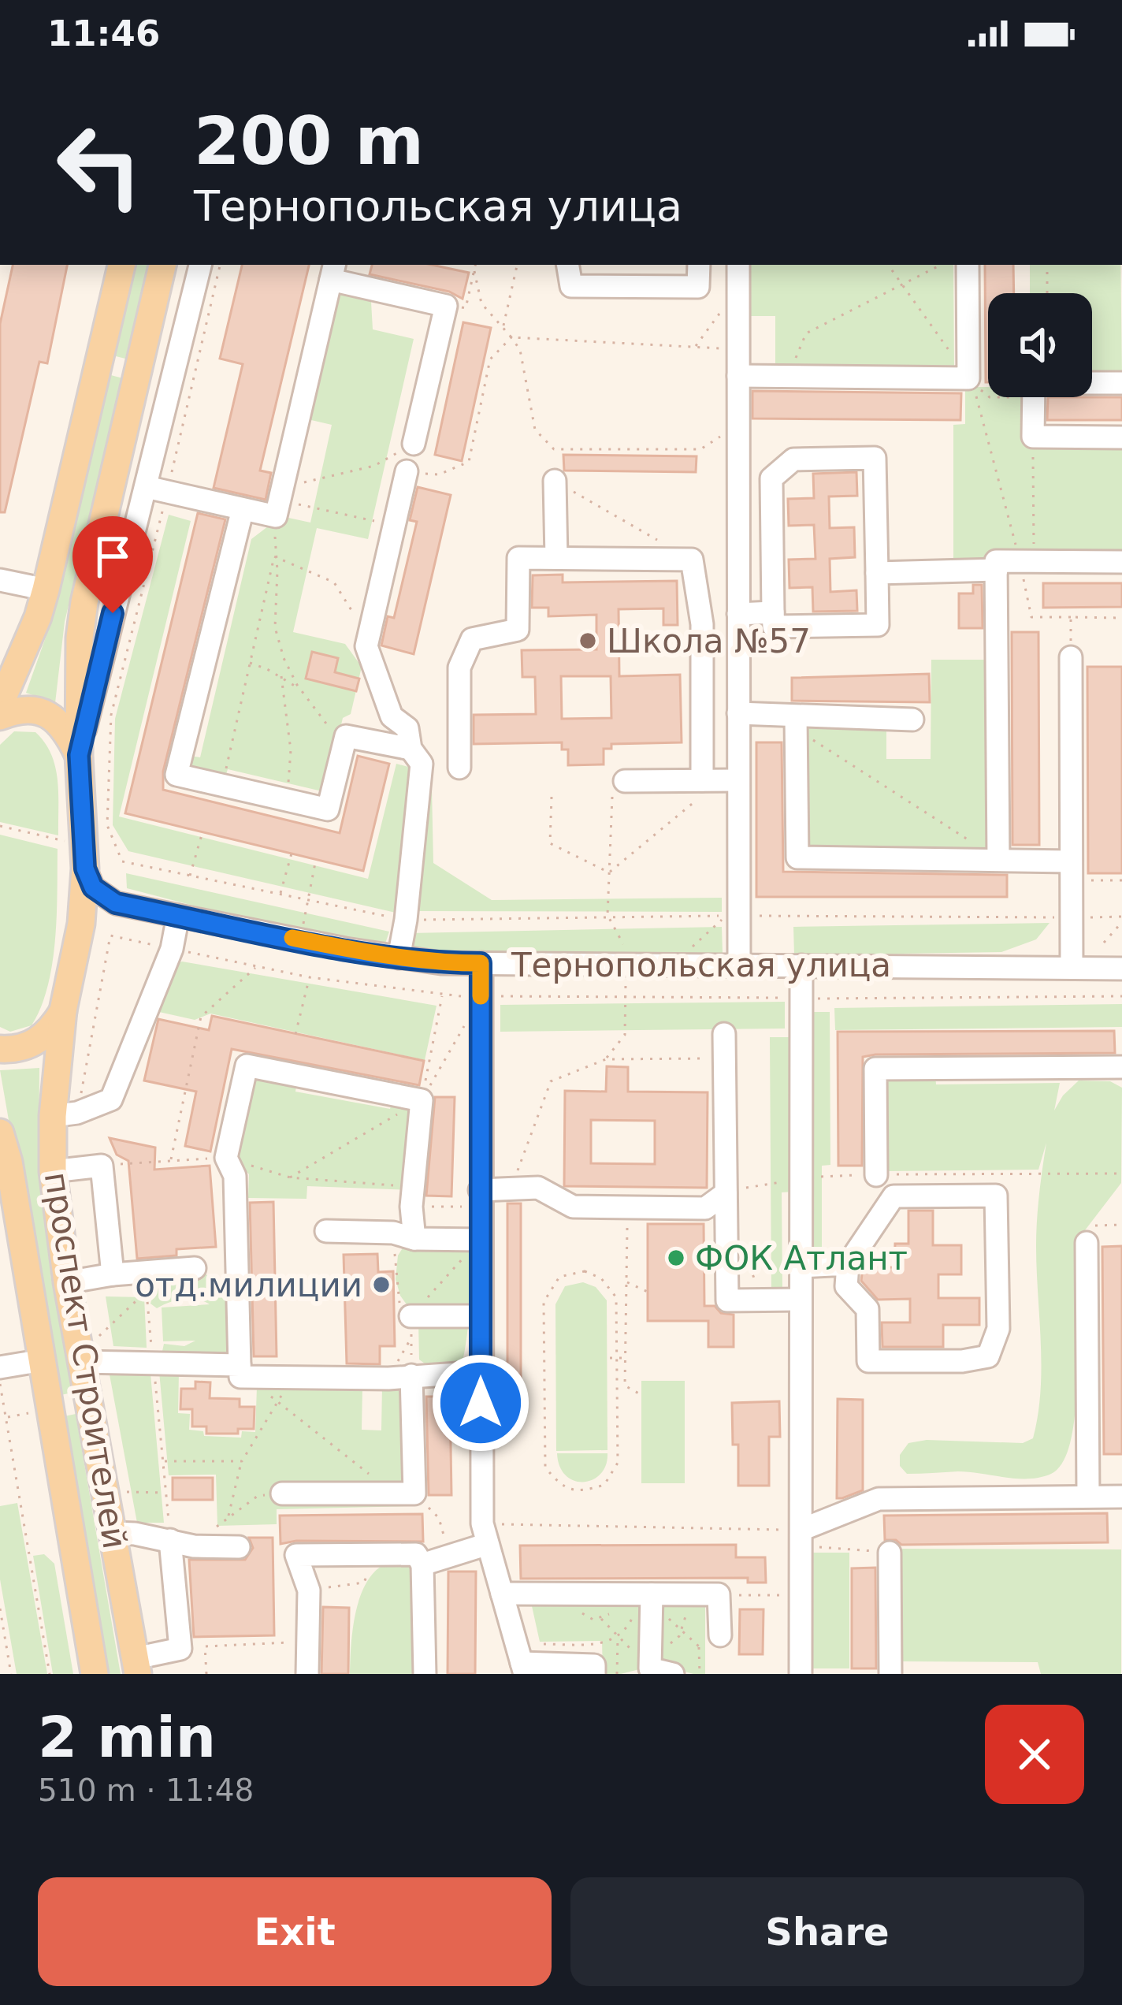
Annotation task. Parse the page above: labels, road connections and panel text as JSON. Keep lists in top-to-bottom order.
{
  "streets": {
    "main road": ["проспект Строителей"],
    "street": ["Тернопольская улица"]
  },
  "places": ["Школа №57", "ФОК Атлант", "отд.милиции"],
  "page": {
    "status": "11:46",
    "turn": ["200 m", "Тернопольская улица"],
    "heading": ["2 min", "510 m · 11:48"],
    "buttons": ["Exit", "Share"]
  }
}
